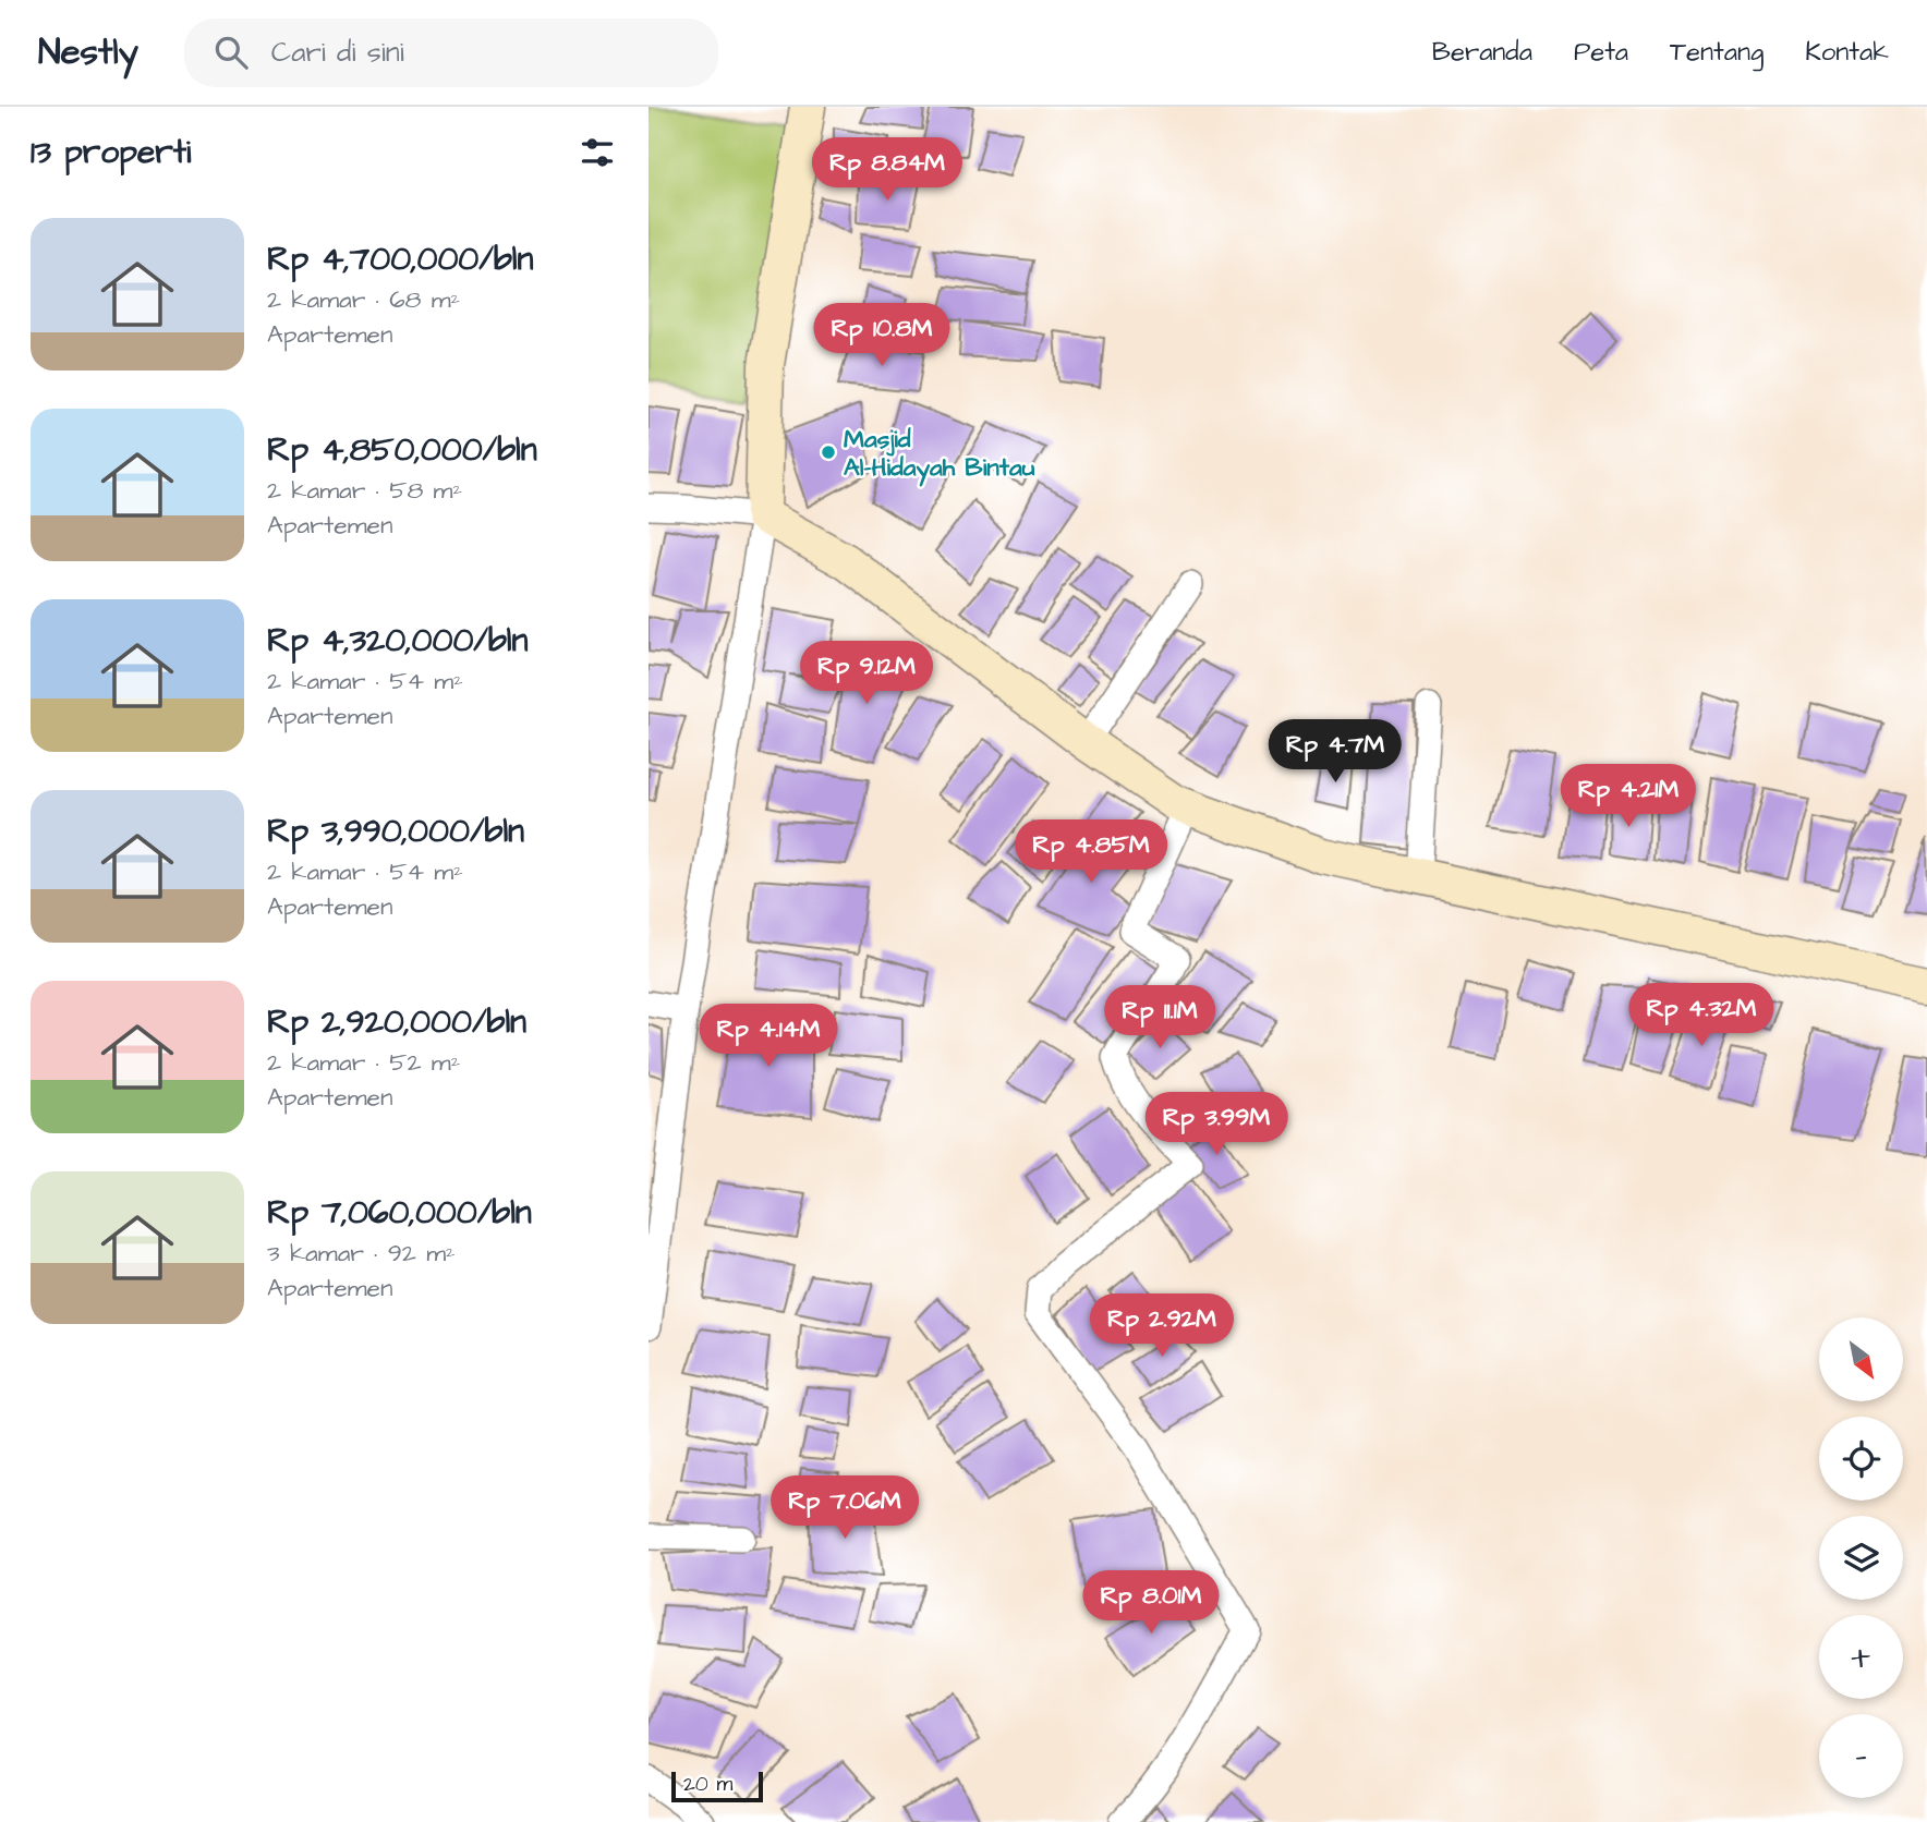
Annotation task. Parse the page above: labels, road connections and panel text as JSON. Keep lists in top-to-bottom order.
{
  "places": ["Masjid Al-Hidayah Bintau"],
  "scale_bar": "20 m",
  "north": "bottom right",
  "page": {
    "header": "Nestly",
    "search": "Cari di sini",
    "nav": [
      "Beranda",
      "Peta",
      "Tentang",
      "Kontak"
    ],
    "heading": "13 properti",
    "price": [
      "Rp 8.84M",
      "Rp 10.8M",
      "Rp 9.12M",
      "Rp 4.7M",
      "Rp 4.21M",
      "Rp 4.85M",
      "Rp 4.32M",
      "Rp 11.1M",
      "Rp 4.14M",
      "Rp 3.99M",
      "Rp 2.92M",
      "Rp 7.06M",
      "Rp 8.01M"
    ],
    "list": [
      {
        "name": "Rp 4,700,000/bln",
        "note": "2 kamar · 68 m² · Apartemen"
      },
      {
        "name": "Rp 4,850,000/bln",
        "note": "2 kamar · 58 m² · Apartemen"
      },
      {
        "name": "Rp 4,320,000/bln",
        "note": "2 kamar · 54 m² · Apartemen"
      },
      {
        "name": "Rp 3,990,000/bln",
        "note": "2 kamar · 54 m² · Apartemen"
      },
      {
        "name": "Rp 2,920,000/bln",
        "note": "2 kamar · 52 m² · Apartemen"
      },
      {
        "name": "Rp 7,060,000/bln",
        "note": "3 kamar · 92 m² · Apartemen"
      }
    ],
    "map_buttons": ["+", "−"],
    "scale": "20 m"
  }
}
